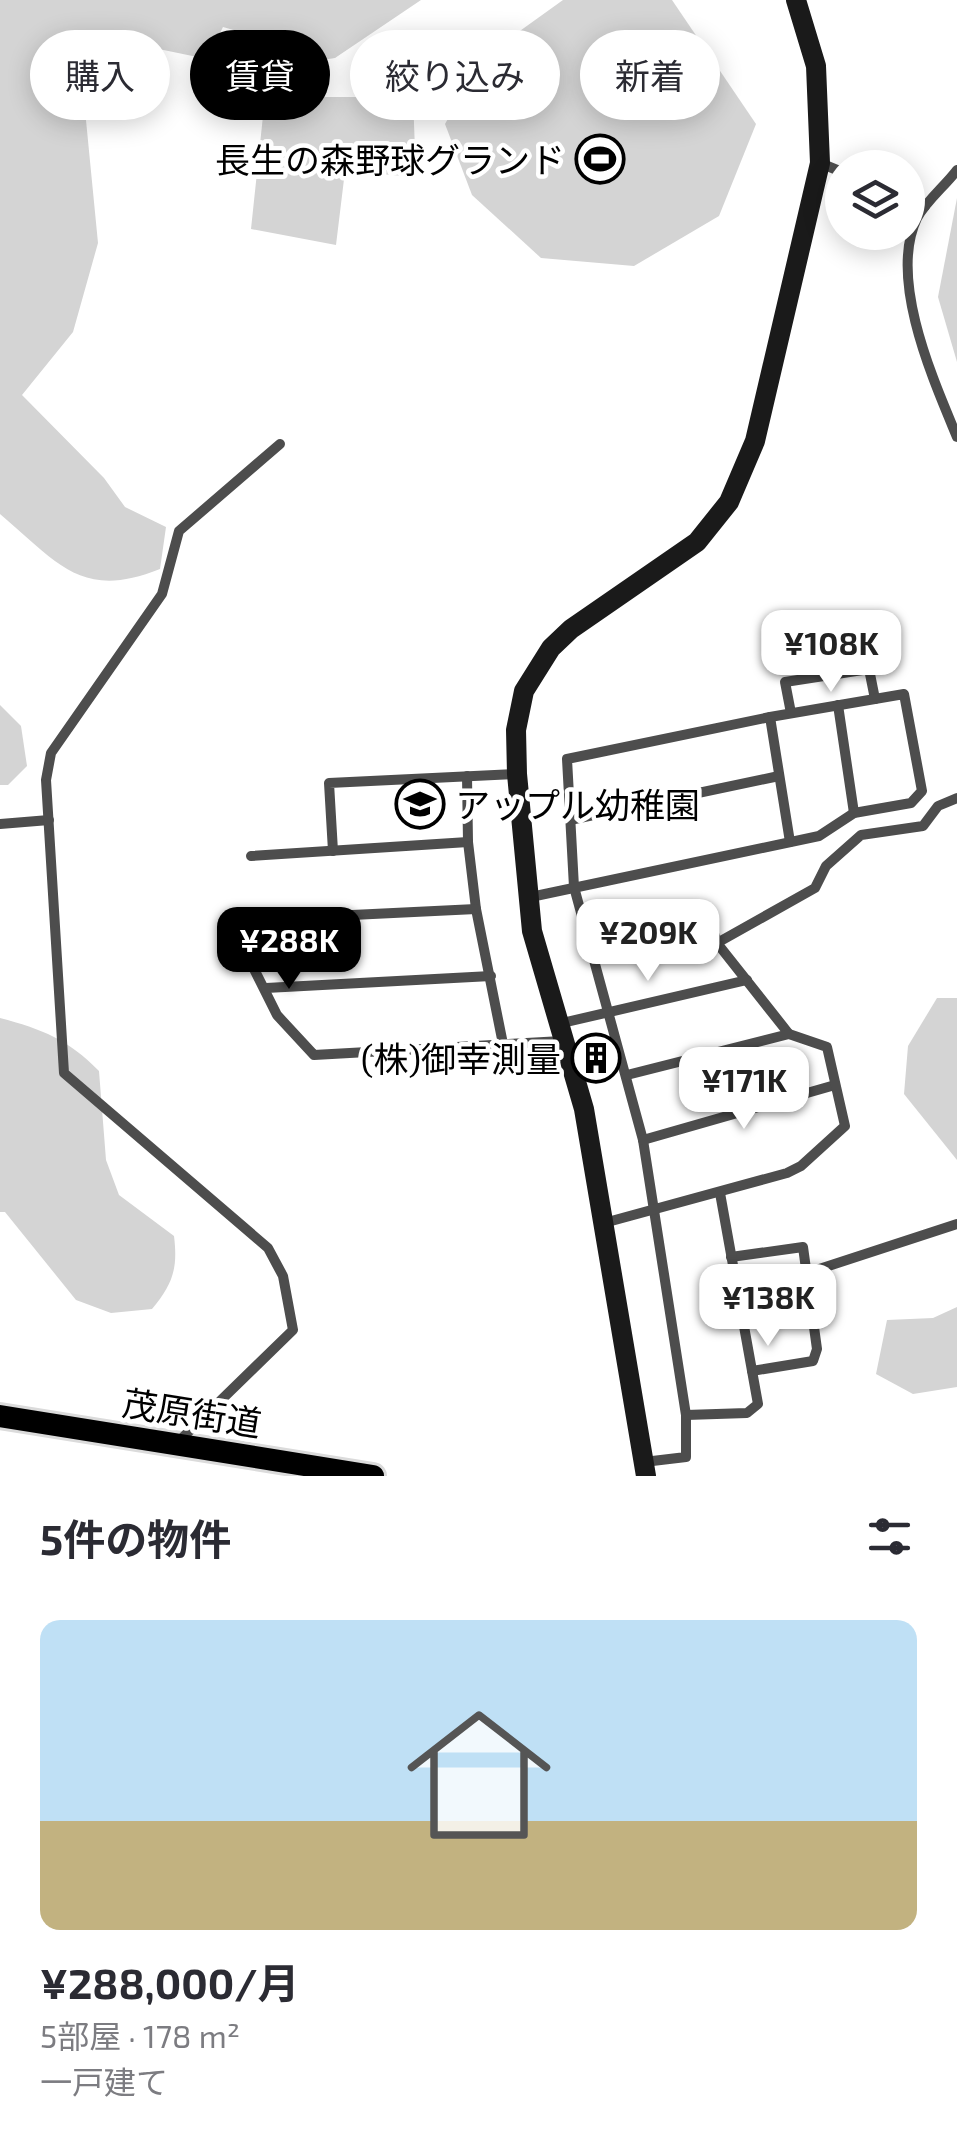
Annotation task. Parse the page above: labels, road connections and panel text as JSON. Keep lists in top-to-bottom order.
{
  "streets": {
    "main road": ["茂原街道"]
  },
  "places": {
    "sports": ["長生の森野球グランド"],
    "school or university": ["アップル幼稚園"],
    "building": ["(株)御幸測量"]
  },
  "page": {
    "chip": [
      "購入",
      "賃貸",
      "絞り込み",
      "新着"
    ],
    "price": [
      "¥108K",
      "¥209K",
      "¥288K",
      "¥171K",
      "¥138K"
    ],
    "heading": "5件の物件",
    "list": [
      {
        "name": "¥288,000/月",
        "note": "5部屋 · 178 m² · 一戸建て"
      }
    ]
  }
}
